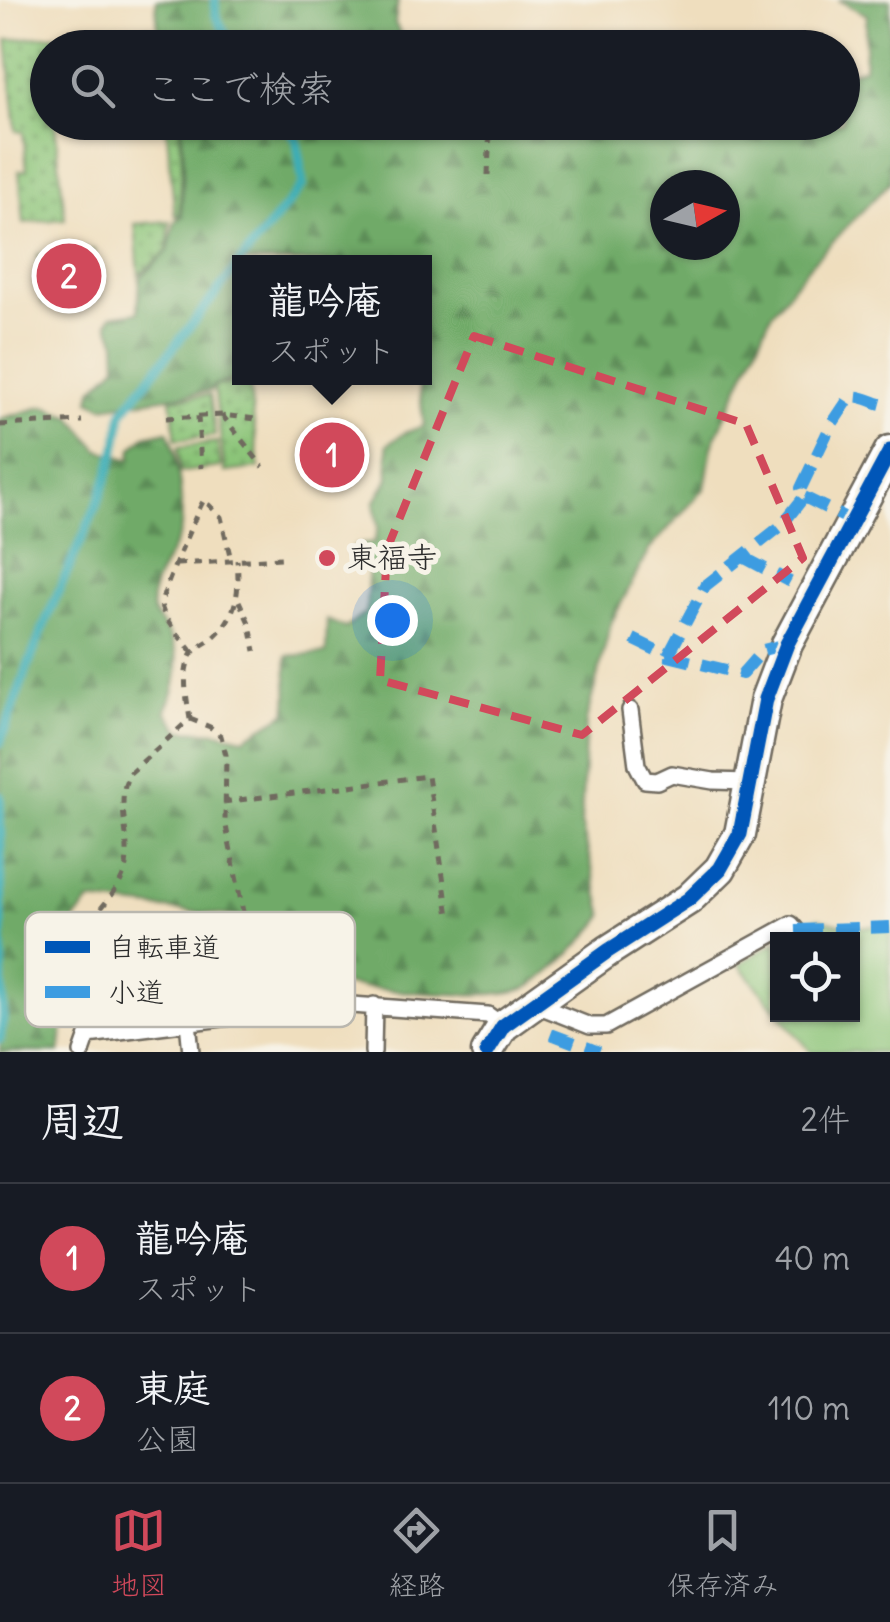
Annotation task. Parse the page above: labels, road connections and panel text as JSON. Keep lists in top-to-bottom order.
{
  "places": ["東福寺"],
  "legend": ["自転車道", "小道"],
  "north": "right",
  "page": {
    "search": "ここで検索",
    "pins": ["2", "1"],
    "popup": ["龍吟庵", "スポット"],
    "heading": ["周辺", "2件"],
    "list": [
      {
        "mark": "1",
        "name": "龍吟庵",
        "note": "スポット",
        "value": "40 m"
      },
      {
        "mark": "2",
        "name": "東庭",
        "note": "公園",
        "value": "110 m"
      }
    ],
    "nav": ["地図", "経路", "保存済み"]
  }
}
